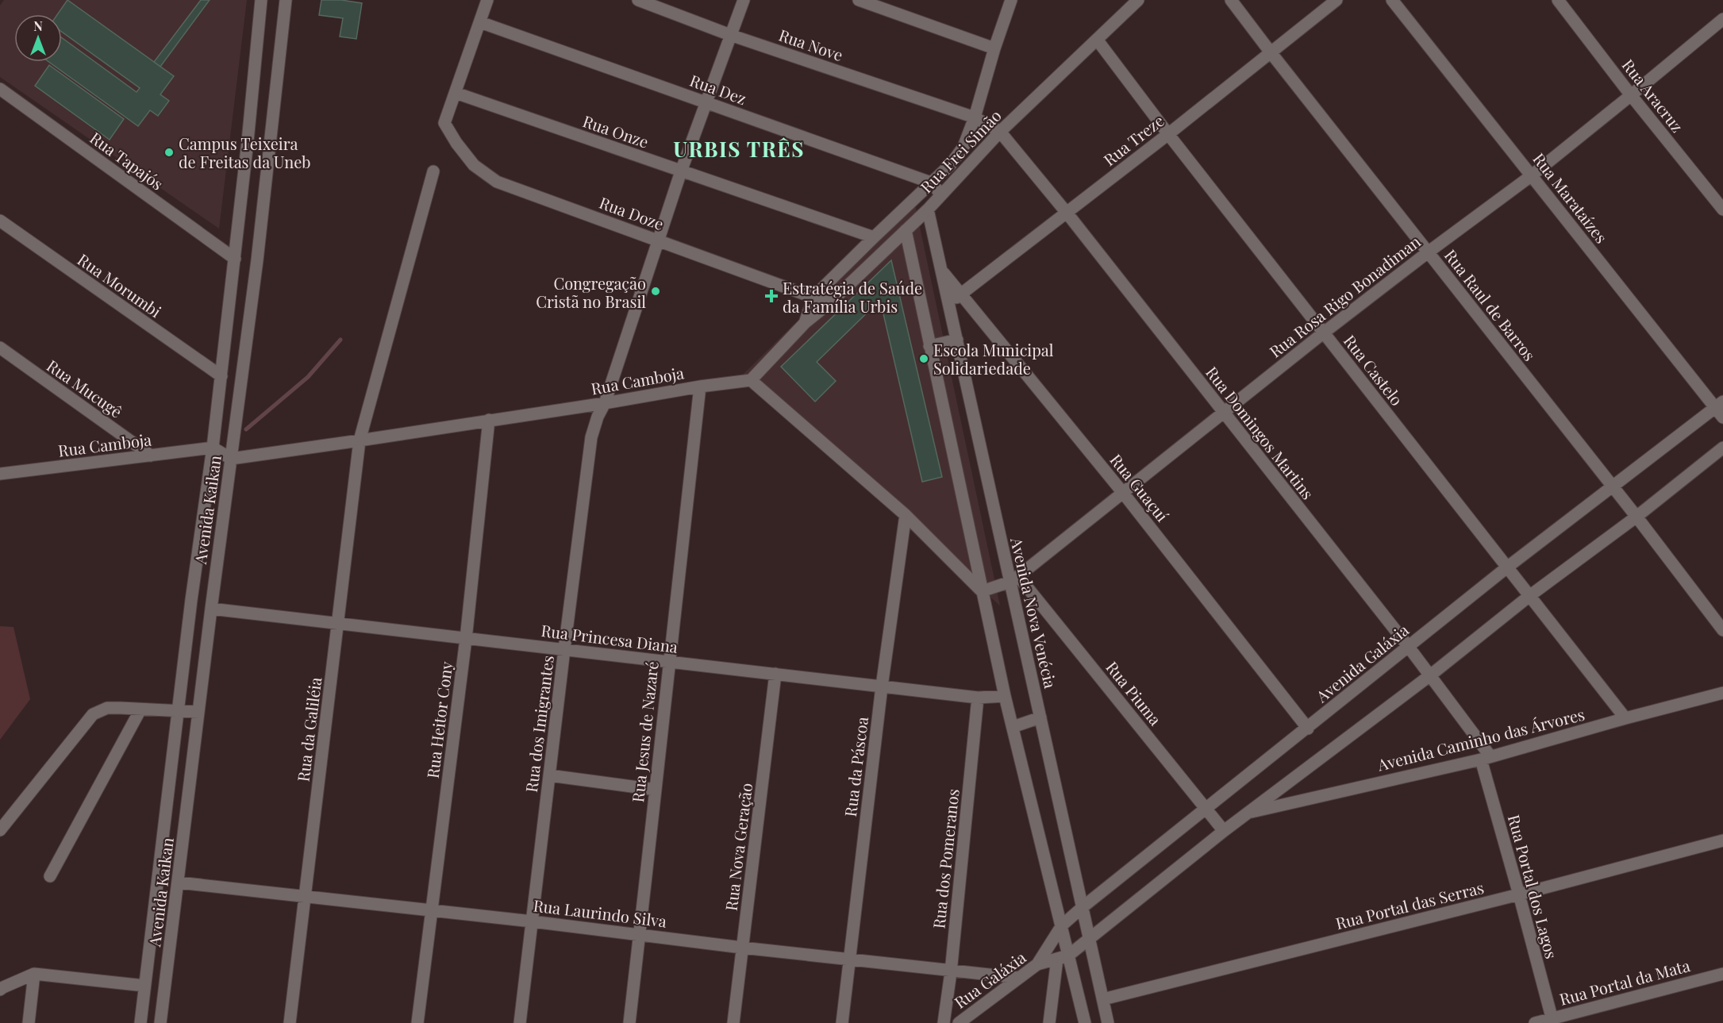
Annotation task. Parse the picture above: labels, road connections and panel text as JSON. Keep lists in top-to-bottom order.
{
  "streets": {
    "street": [
      "Rua Nove",
      "Rua Dez",
      "Rua Aracruz",
      "Rua Onze",
      "Rua Treze",
      "Rua Frei Simão",
      "Rua Tapajós",
      "Rua Marataízes",
      "Rua Doze",
      "Rua Morumbi",
      "Rua Rosa Rigo Bonadiman",
      "Rua Raul de Barros",
      "Rua Castelo",
      "Rua Camboja",
      "Rua Mucugê",
      "Rua Domingos Martins",
      "Rua Guaçuí",
      "Avenida Kaikan",
      "Avenida Nova Venécia",
      "Rua Princesa Diana",
      "Avenida Galáxia",
      "Rua Piuma",
      "Rua Heitor Cony",
      "Rua dos Imigrantes",
      "Rua da Galiléia",
      "Rua Jesus de Nazaré",
      "Avenida Caminho das Árvores",
      "Rua da Páscoa",
      "Rua Nova Geração",
      "Rua dos Pomeranos",
      "Rua Portal dos Lagos",
      "Rua Portal das Serras",
      "Rua Laurindo Silva",
      "Rua Galáxia",
      "Rua Portal da Mata"
    ]
  },
  "crossings": [
    ["Rua Nove", "Rua Frei Simão"],
    ["Rua Nove", "Rua Domingos Martins"],
    ["Rua Nove", "Rua dos Imigrantes"],
    ["Rua Dez", "Rua Frei Simão"],
    ["Rua Dez", "Rua dos Imigrantes"],
    ["Rua Aracruz", "Rua Rosa Rigo Bonadiman"],
    ["Rua Onze", "Rua Frei Simão"],
    ["Rua Onze", "Rua Doze"],
    ["Rua Onze", "Rua dos Imigrantes"],
    ["Rua Treze", "Rua Raul de Barros"],
    ["Rua Treze", "Rua Castelo"],
    ["Rua Treze", "Rua Domingos Martins"],
    ["Rua Treze", "Rua Guaçuí"],
    ["Rua Treze", "Avenida Nova Venécia"],
    ["Rua Frei Simão", "Rua Doze"],
    ["Rua Frei Simão", "Rua Castelo"],
    ["Rua Frei Simão", "Rua Camboja"],
    ["Rua Frei Simão", "Rua Domingos Martins"],
    ["Rua Frei Simão", "Avenida Nova Venécia"],
    ["Rua Tapajós", "Avenida Kaikan"],
    ["Rua Marataízes", "Rua Rosa Rigo Bonadiman"],
    ["Rua Marataízes", "Avenida Galáxia"],
    ["Rua Doze", "Rua dos Imigrantes"],
    ["Rua Morumbi", "Avenida Kaikan"],
    ["Rua Rosa Rigo Bonadiman", "Rua Raul de Barros"],
    ["Rua Rosa Rigo Bonadiman", "Rua Castelo"],
    ["Rua Rosa Rigo Bonadiman", "Rua Domingos Martins"],
    ["Rua Rosa Rigo Bonadiman", "Rua Guaçuí"],
    ["Rua Rosa Rigo Bonadiman", "Avenida Nova Venécia"],
    ["Rua Rosa Rigo Bonadiman", "Rua Piuma"],
    ["Rua Raul de Barros", "Avenida Galáxia"],
    ["Rua Castelo", "Avenida Galáxia"],
    ["Rua Castelo", "Avenida Caminho das Árvores"],
    ["Rua Camboja", "Rua Mucugê"],
    ["Rua Camboja", "Avenida Kaikan"],
    ["Rua Camboja", "Rua Heitor Cony"],
    ["Rua Camboja", "Rua dos Imigrantes"],
    ["Rua Camboja", "Rua da Galiléia"],
    ["Rua Camboja", "Rua Jesus de Nazaré"],
    ["Rua Domingos Martins", "Avenida Galáxia"],
    ["Rua Domingos Martins", "Avenida Caminho das Árvores"],
    ["Rua Domingos Martins", "Rua Portal dos Lagos"],
    ["Rua Guaçuí", "Avenida Nova Venécia"],
    ["Rua Guaçuí", "Avenida Galáxia"],
    ["Avenida Kaikan", "Rua Princesa Diana"],
    ["Avenida Kaikan", "Rua Laurindo Silva"],
    ["Avenida Nova Venécia", "Avenida Galáxia"],
    ["Avenida Nova Venécia", "Rua Piuma"],
    ["Avenida Nova Venécia", "Rua Portal das Serras"],
    ["Rua Princesa Diana", "Rua Heitor Cony"],
    ["Rua Princesa Diana", "Rua dos Imigrantes"],
    ["Rua Princesa Diana", "Rua da Galiléia"],
    ["Rua Princesa Diana", "Rua Jesus de Nazaré"],
    ["Rua Princesa Diana", "Rua da Páscoa"],
    ["Rua Princesa Diana", "Rua Nova Geração"],
    ["Rua Princesa Diana", "Rua dos Pomeranos"],
    ["Avenida Galáxia", "Rua Piuma"],
    ["Avenida Galáxia", "Rua Galáxia"],
    ["Rua Heitor Cony", "Rua Laurindo Silva"],
    ["Rua dos Imigrantes", "Rua Laurindo Silva"],
    ["Rua da Galiléia", "Rua Laurindo Silva"],
    ["Rua Jesus de Nazaré", "Rua Laurindo Silva"],
    ["Avenida Caminho das Árvores", "Rua Portal dos Lagos"],
    ["Rua da Páscoa", "Rua Laurindo Silva"],
    ["Rua Nova Geração", "Rua Laurindo Silva"],
    ["Rua dos Pomeranos", "Rua Laurindo Silva"],
    ["Rua Portal dos Lagos", "Rua Portal das Serras"],
    ["Rua Portal dos Lagos", "Rua Portal da Mata"],
    ["Rua Laurindo Silva", "Rua Galáxia"]
  ],
  "districts": ["URBIS TRÊS"],
  "places": {
    "other": ["Campus Teixeira de Freitas da Uneb", "Congregação Cristã no Brasil", "Escola Municipal Solidariedade"],
    "health": ["Estratégia de Saúde da Família Urbis"]
  },
  "north": "top"
}
